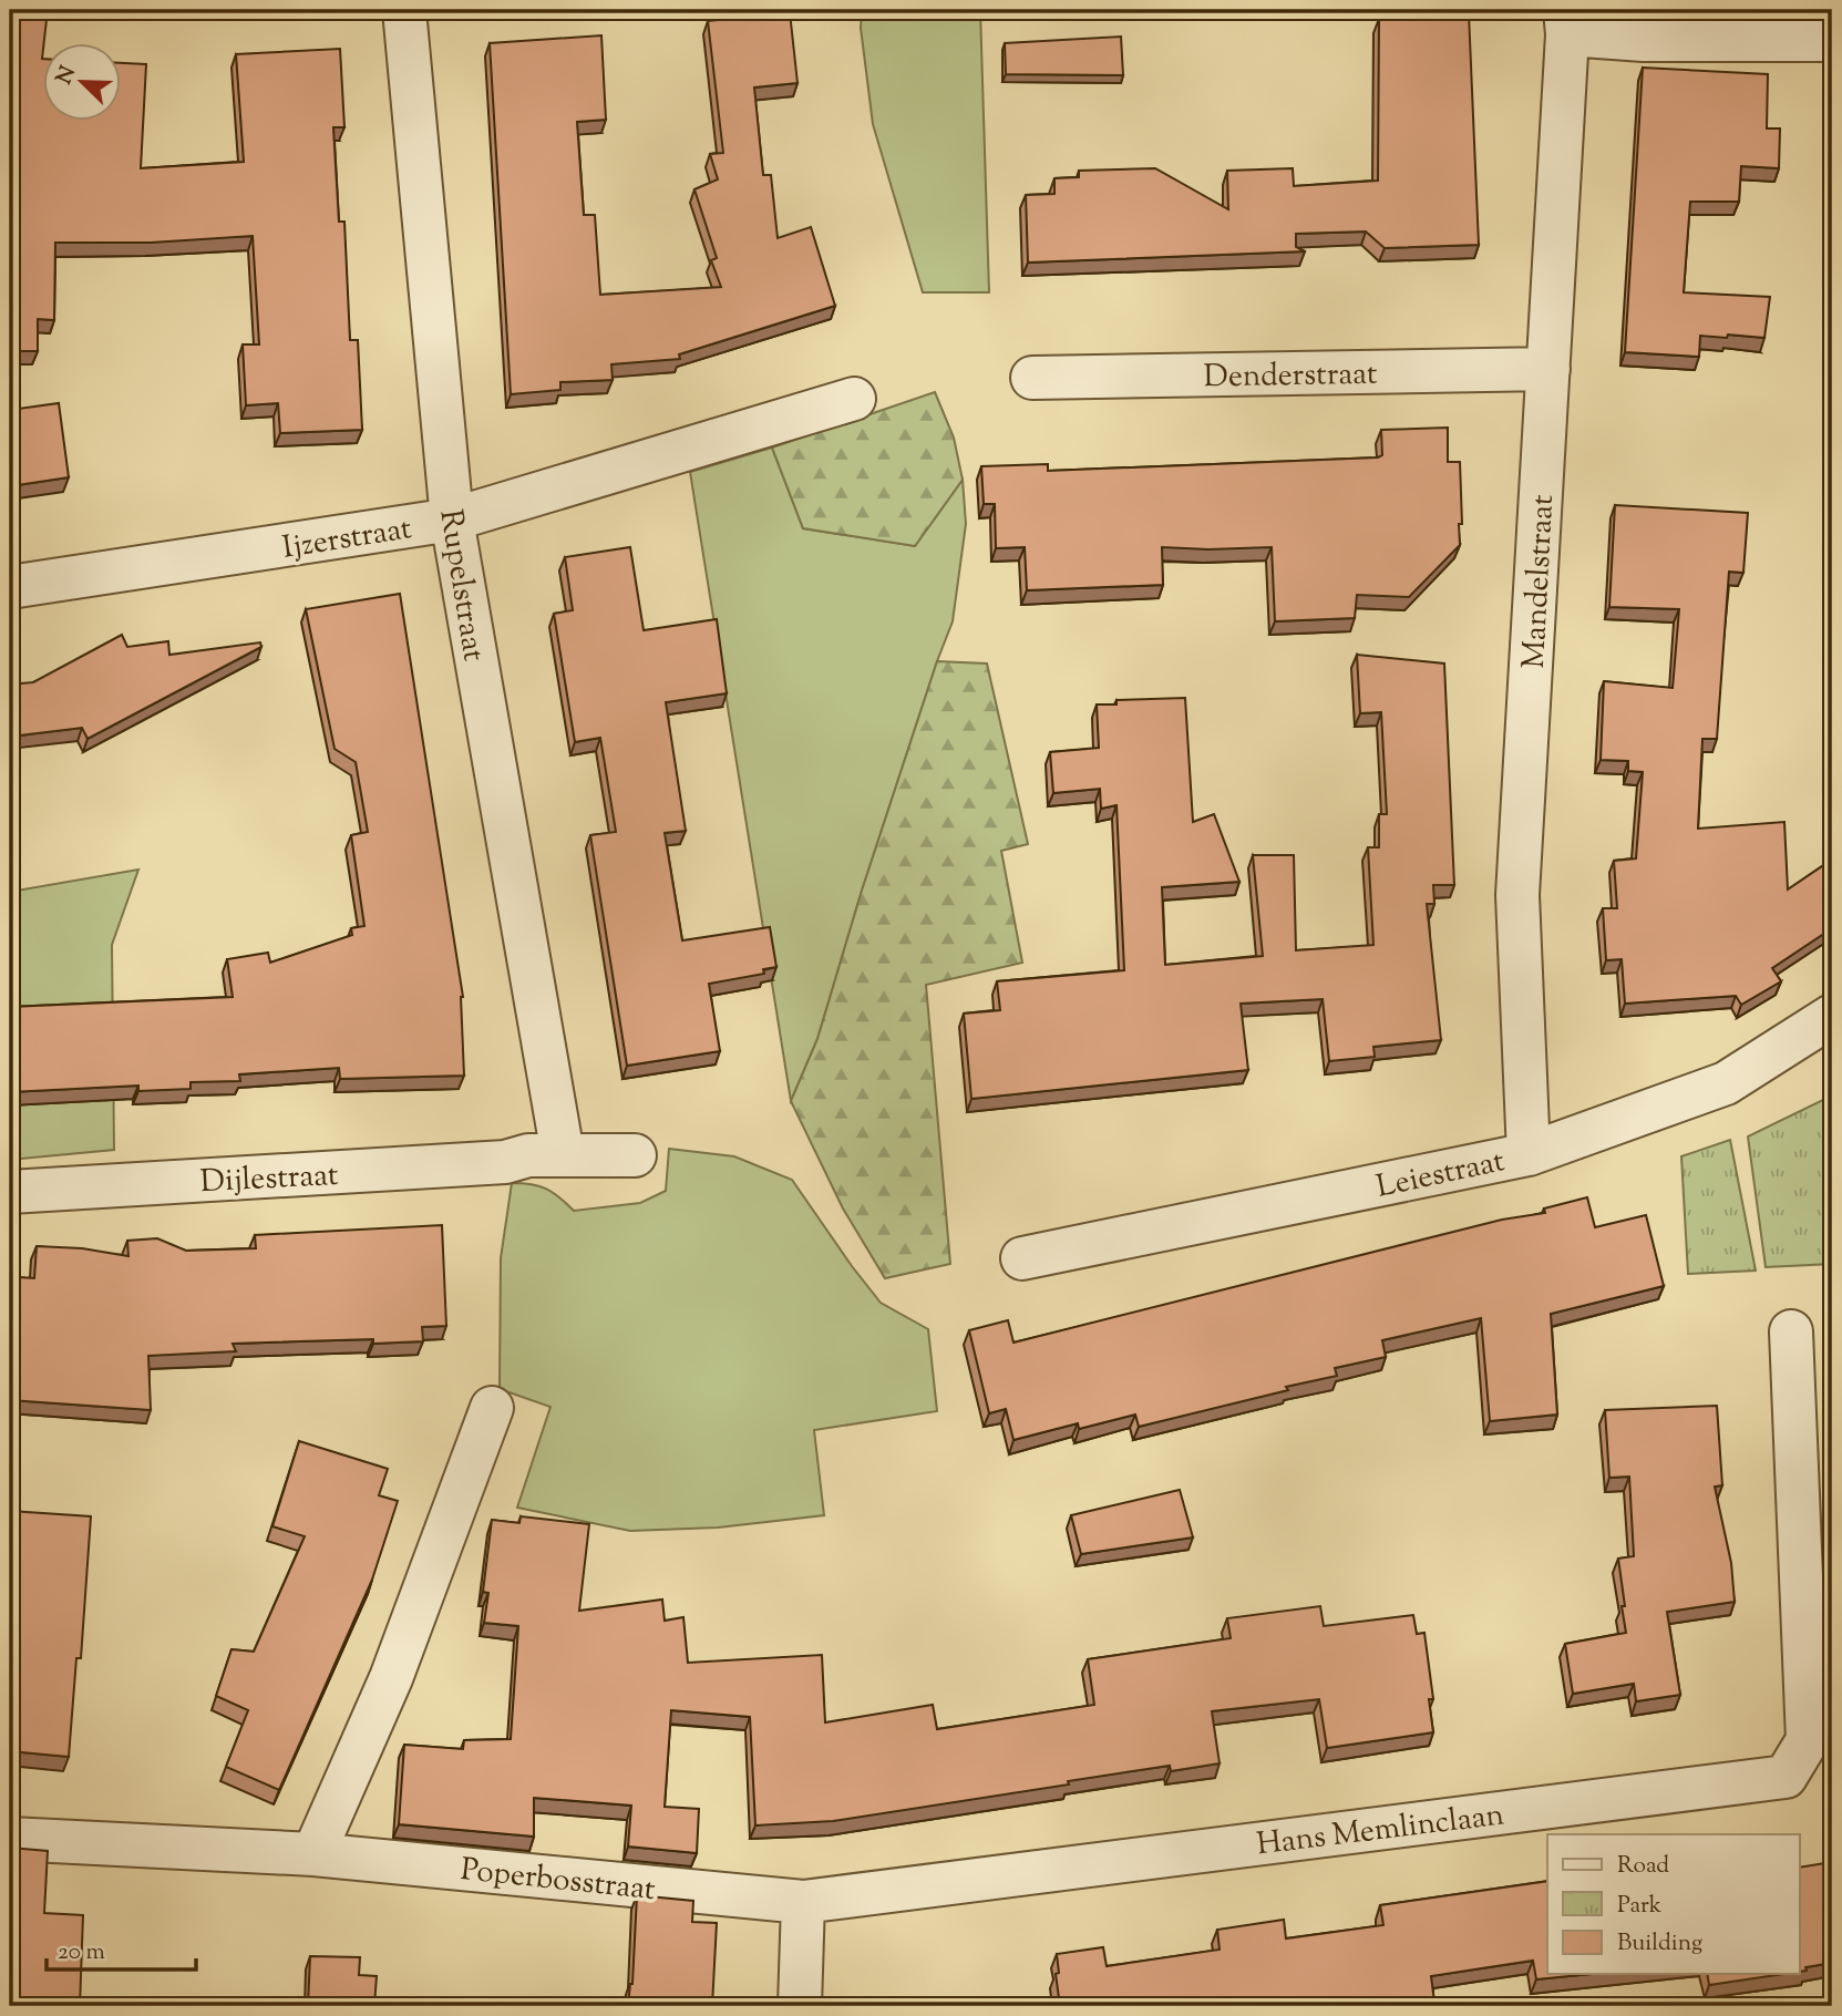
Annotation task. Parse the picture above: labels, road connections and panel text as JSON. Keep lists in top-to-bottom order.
{
  "streets": {
    "street": [
      "Denderstraat",
      "Ijzerstraat",
      "Mandelstraat",
      "Rupelstraat",
      "Leiestraat",
      "Dijlestraat",
      "Hans Memlinclaan",
      "Poperbosstraat"
    ]
  },
  "crossings": [
    ["Denderstraat", "Mandelstraat"],
    ["Ijzerstraat", "Rupelstraat"],
    ["Mandelstraat", "Leiestraat"],
    ["Rupelstraat", "Dijlestraat"],
    ["Hans Memlinclaan", "Poperbosstraat"]
  ],
  "legend": ["Road", "Park", "Building"],
  "scale_bar": "20 m",
  "north": "top left"
}
